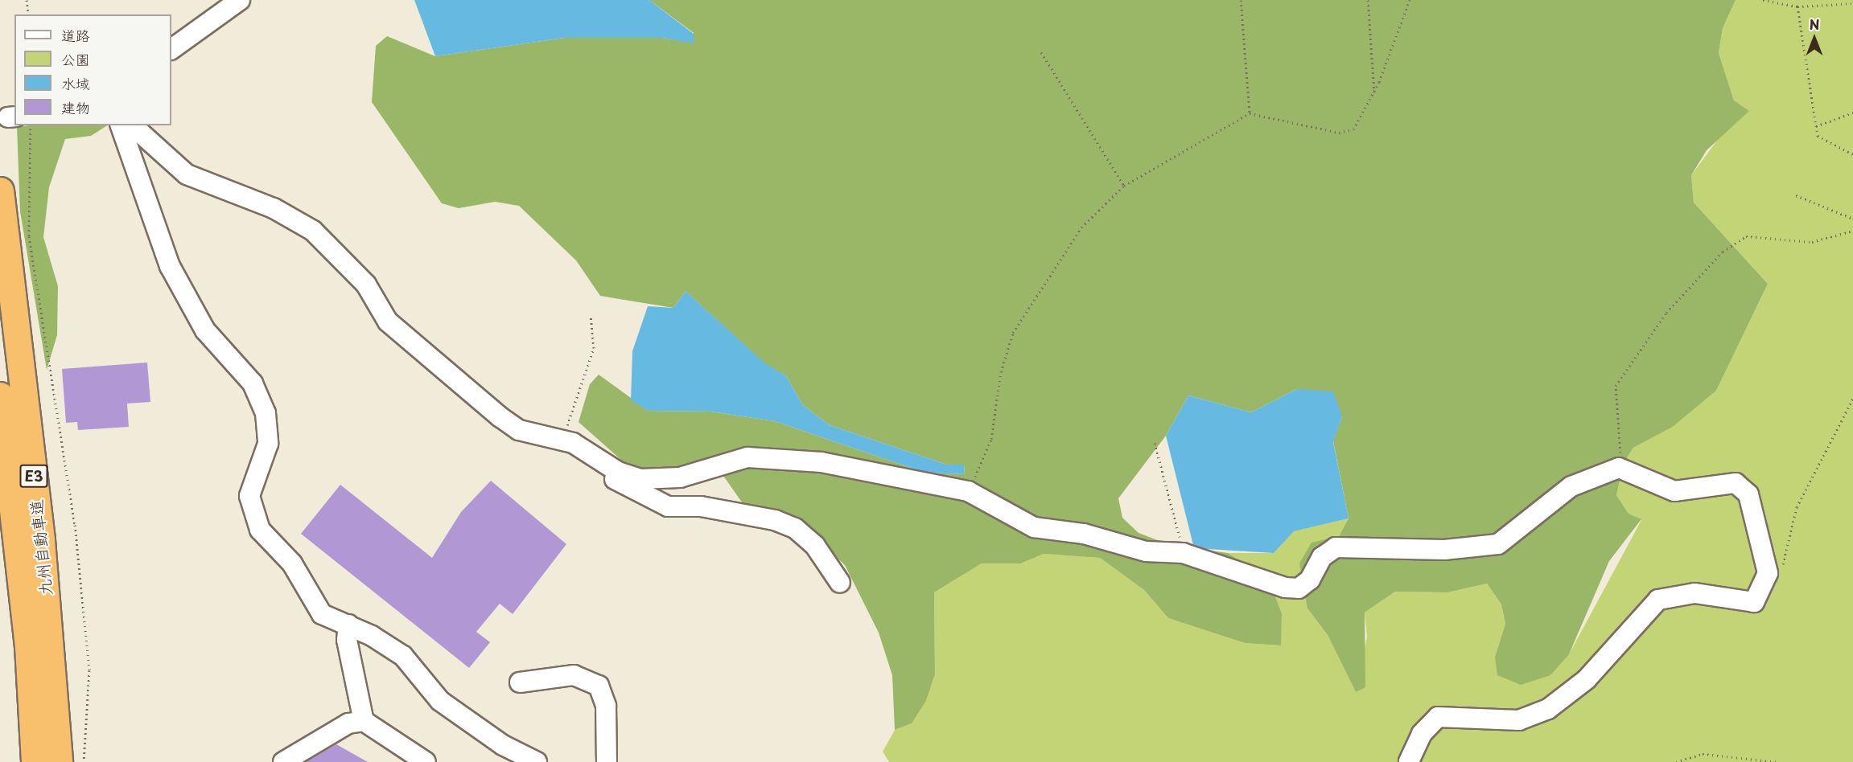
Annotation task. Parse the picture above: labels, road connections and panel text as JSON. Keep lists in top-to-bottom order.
{
  "streets": {
    "highway": ["E3", "九州自動車道"]
  },
  "legend": [
    "道路",
    "公園",
    "水域",
    "建物"
  ],
  "north": "top"
}
